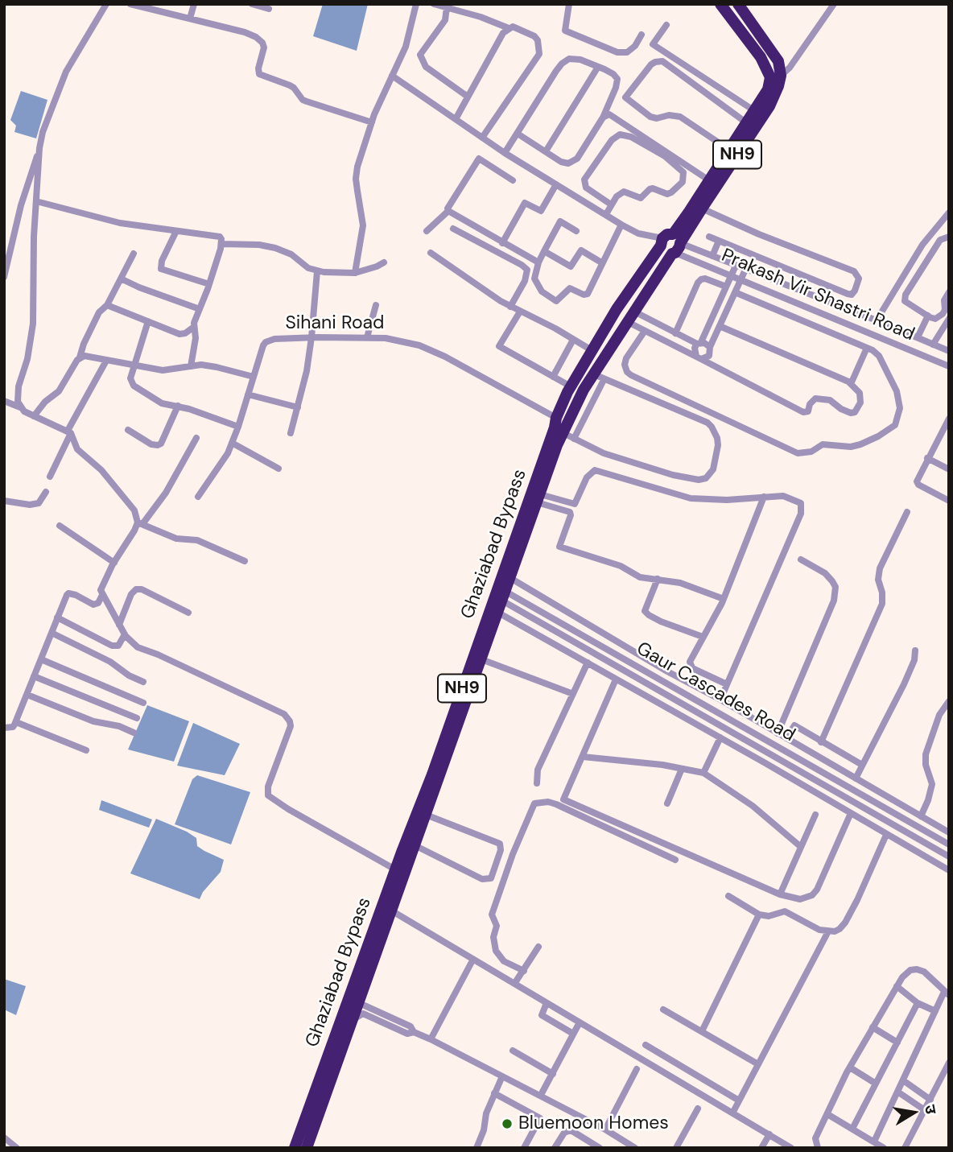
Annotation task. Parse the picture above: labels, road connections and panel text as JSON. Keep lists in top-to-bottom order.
{
  "streets": {
    "highway": ["NH9", "Ghaziabad Bypass"],
    "street": ["Prakash Vir Shastri Road", "Sihani Road", "Gaur Cascades Road"]
  },
  "crossings": [
    ["Prakash Vir Shastri Road", "Ghaziabad Bypass"],
    ["Sihani Road", "Ghaziabad Bypass"],
    ["Ghaziabad Bypass", "Gaur Cascades Road"]
  ],
  "places": ["Bluemoon Homes"],
  "north": "right"
}
